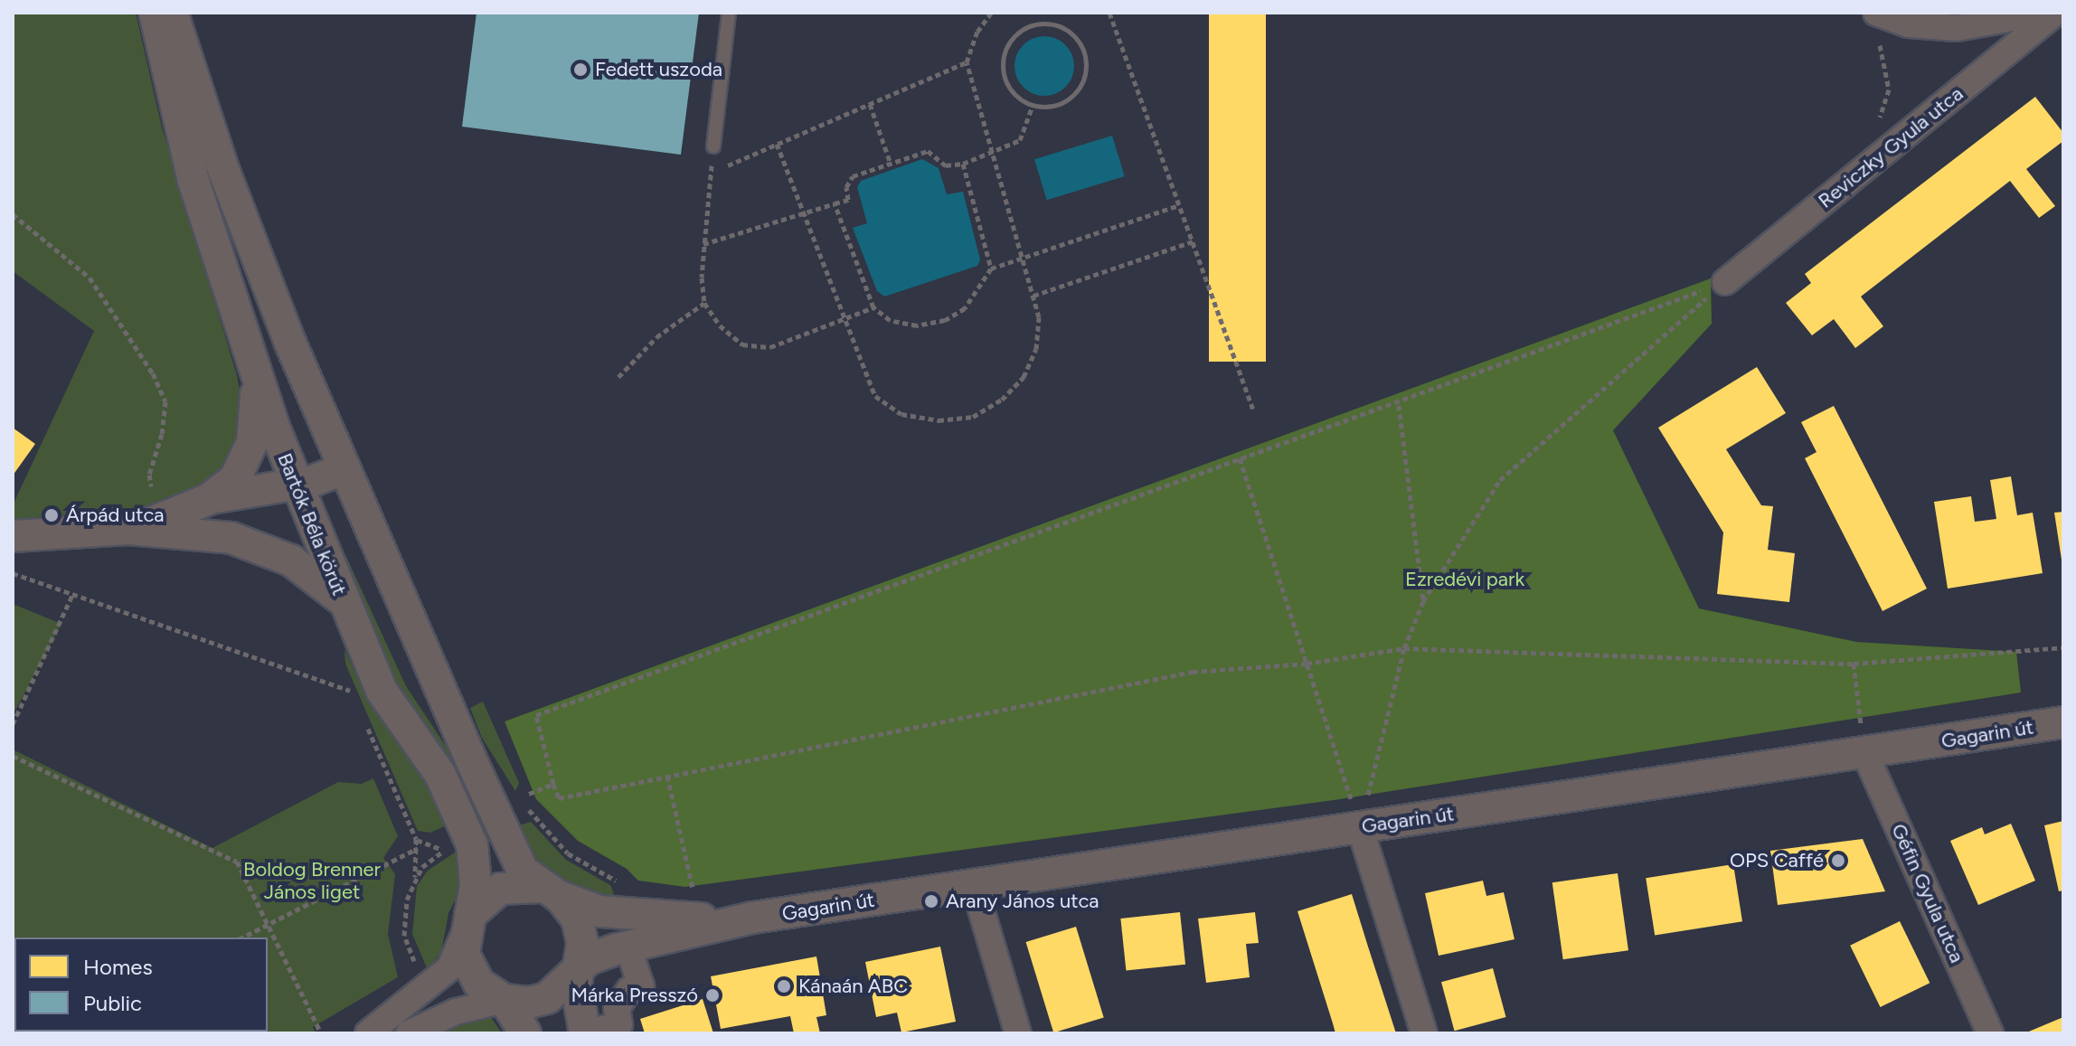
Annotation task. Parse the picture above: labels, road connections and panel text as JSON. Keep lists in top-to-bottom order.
{
  "streets": {
    "street": [
      "Reviczky Gyula utca",
      "Bartók Béla körút",
      "Gagarin út",
      "Géfin Gyula utca"
    ]
  },
  "crossings": [
    ["Bartók Béla körút", "Gagarin út"],
    ["Gagarin út", "Géfin Gyula utca"]
  ],
  "parks": ["Ezredévi park", "Boldog Brenner János liget"],
  "places": [
    "Fedett uszoda",
    "Árpád utca",
    "OPS Caffé",
    "Arany János utca",
    "Kánaán ABC",
    "Márka Presszó"
  ],
  "legend": ["Homes", "Public"]
}
